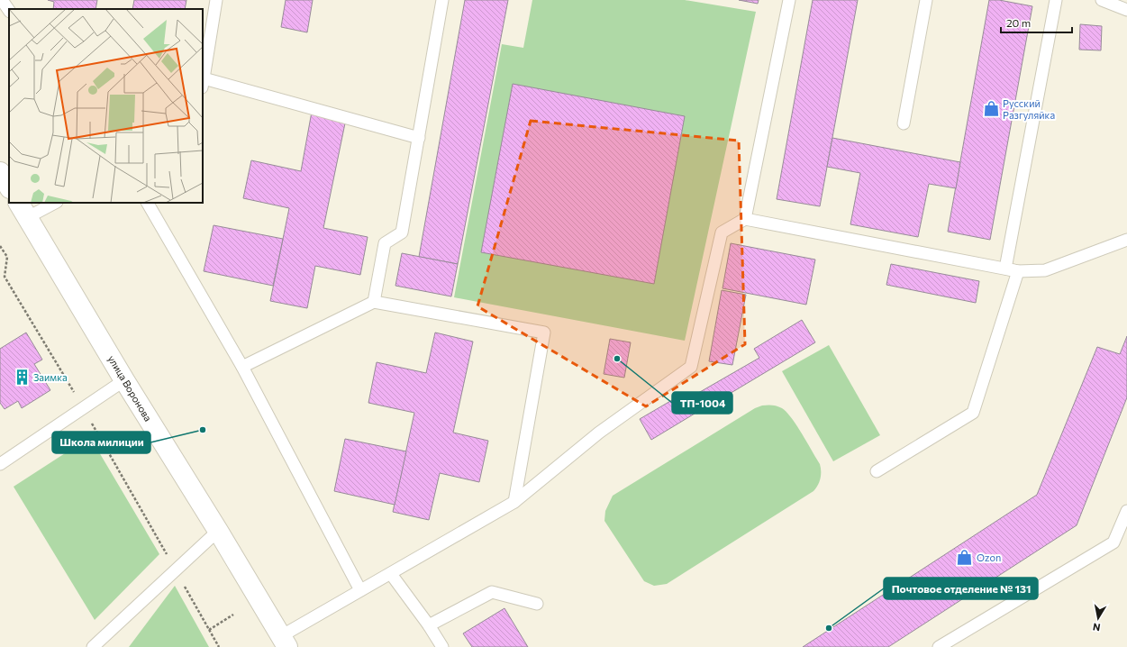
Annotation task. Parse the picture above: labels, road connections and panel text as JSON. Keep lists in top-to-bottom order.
{
  "streets": {
    "main road": ["улица Воронова"]
  },
  "places": {
    "shop": ["Русский Разгуляйка", "Ozon"],
    "other": ["ТП-1004", "Школа милиции", "Почтовое отделение № 131"],
    "building": ["Заимка"]
  },
  "scale_bar": "20 m",
  "north": "bottom"
}
